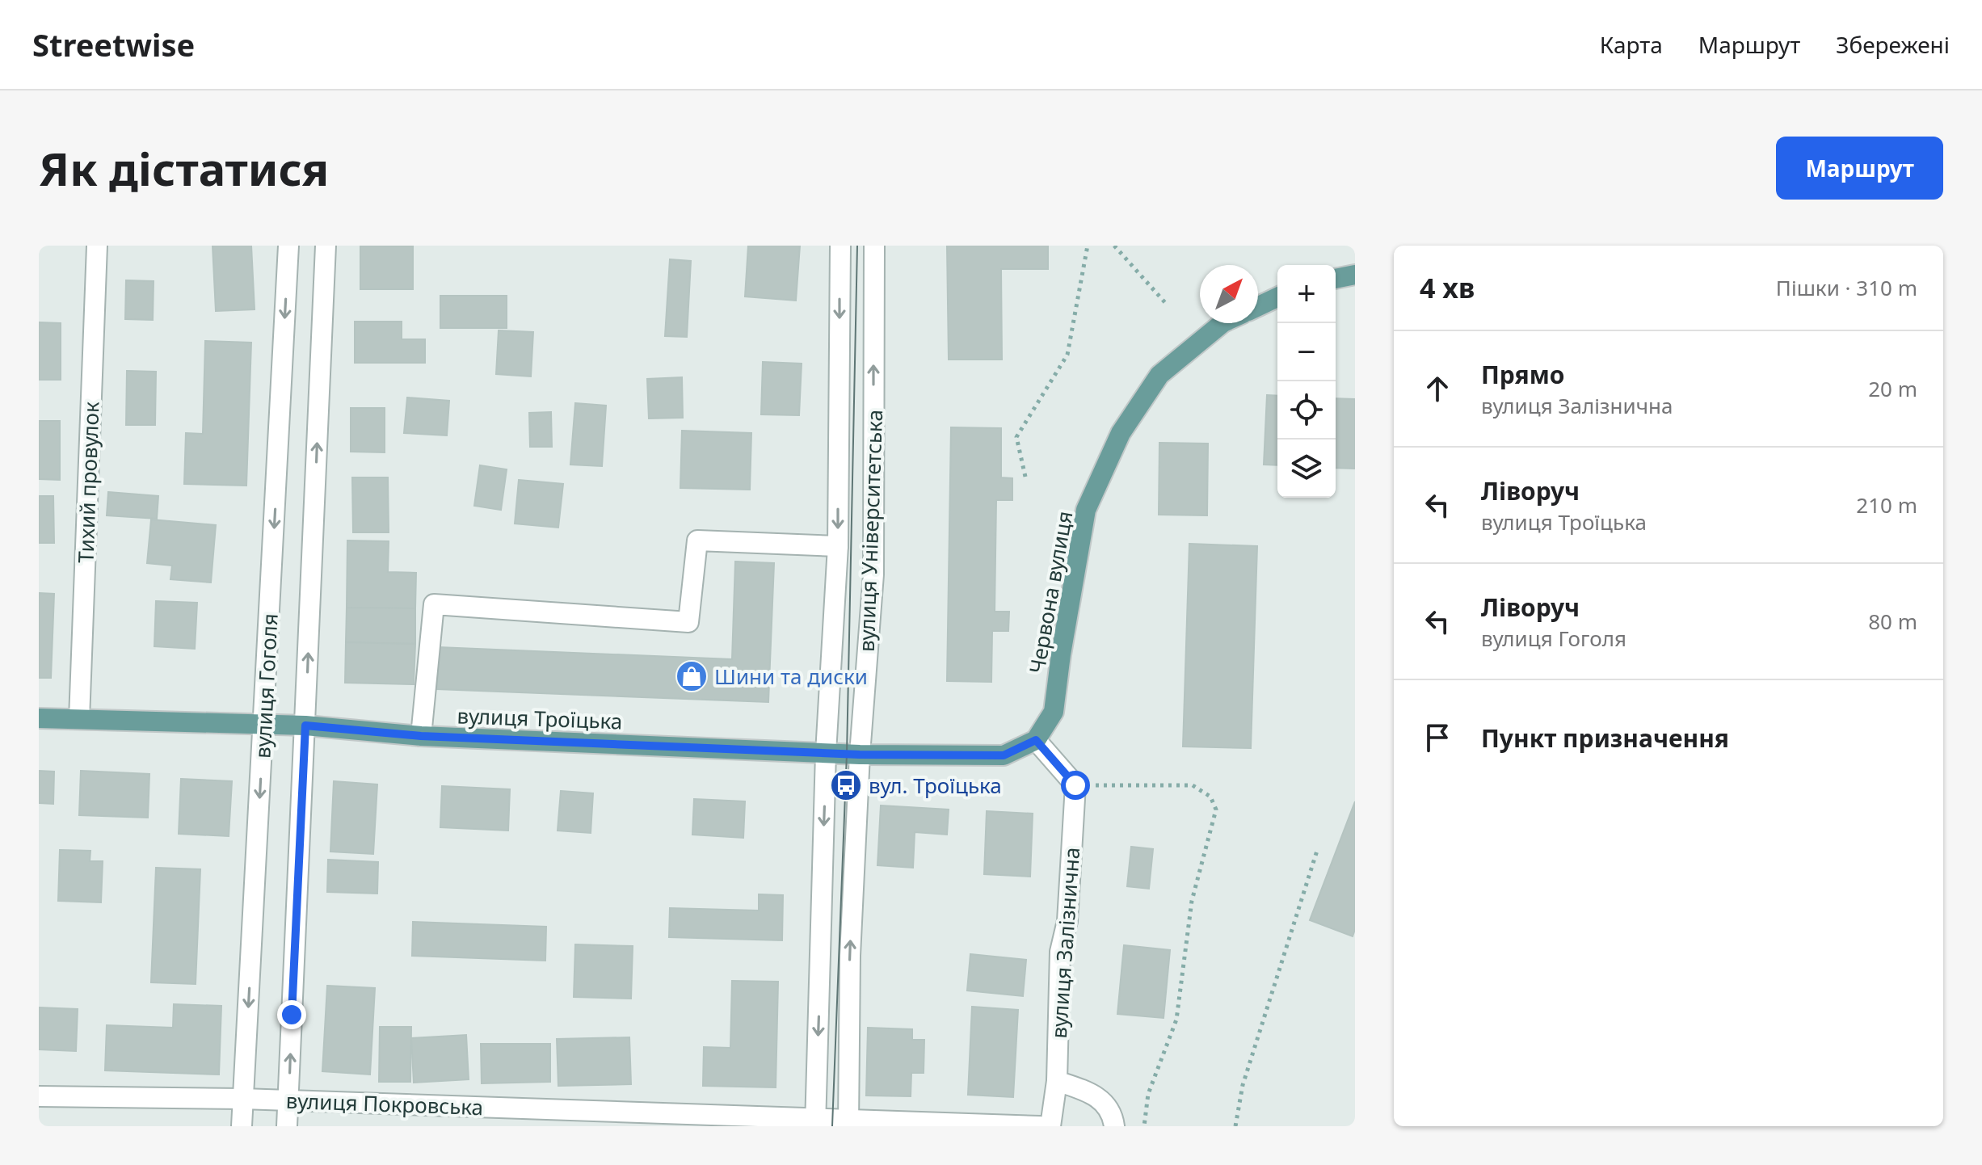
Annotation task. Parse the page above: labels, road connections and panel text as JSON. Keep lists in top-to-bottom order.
{
  "streets": {
    "main road": ["Червона вулиця", "вулиця Троїцька"],
    "street": [
      "Тихий провулок",
      "вулиця Університетська",
      "вулиця Гоголя",
      "вулиця Залізнична",
      "вулиця Покровська"
    ]
  },
  "crossings": [
    ["Тихий провулок", "вулиця Троїцька"],
    ["вулиця Університетська", "вулиця Троїцька"],
    ["вулиця Університетська", "вулиця Покровська"],
    ["Червона вулиця", "вулиця Троїцька"],
    ["вулиця Гоголя", "вулиця Троїцька"],
    ["вулиця Гоголя", "вулиця Покровська"]
  ],
  "places": {
    "shop": ["Шини та диски"],
    "bus stop": ["вул. Троїцька"]
  },
  "north": "top right",
  "page": {
    "header": "Streetwise",
    "nav": ["Карта", "Маршрут", "Збережені"],
    "buttons": "Маршрут",
    "title": "Як дістатися",
    "heading": ["4 хв", "Пішки · 310 m"],
    "map_buttons": ["+", "−"],
    "list": [
      ["Прямо", "вулиця Залізнична", "20 m"],
      ["Ліворуч", "вулиця Троїцька", "210 m"],
      ["Ліворуч", "вулиця Гоголя", "80 m"],
      "Пункт призначення"
    ]
  }
}
